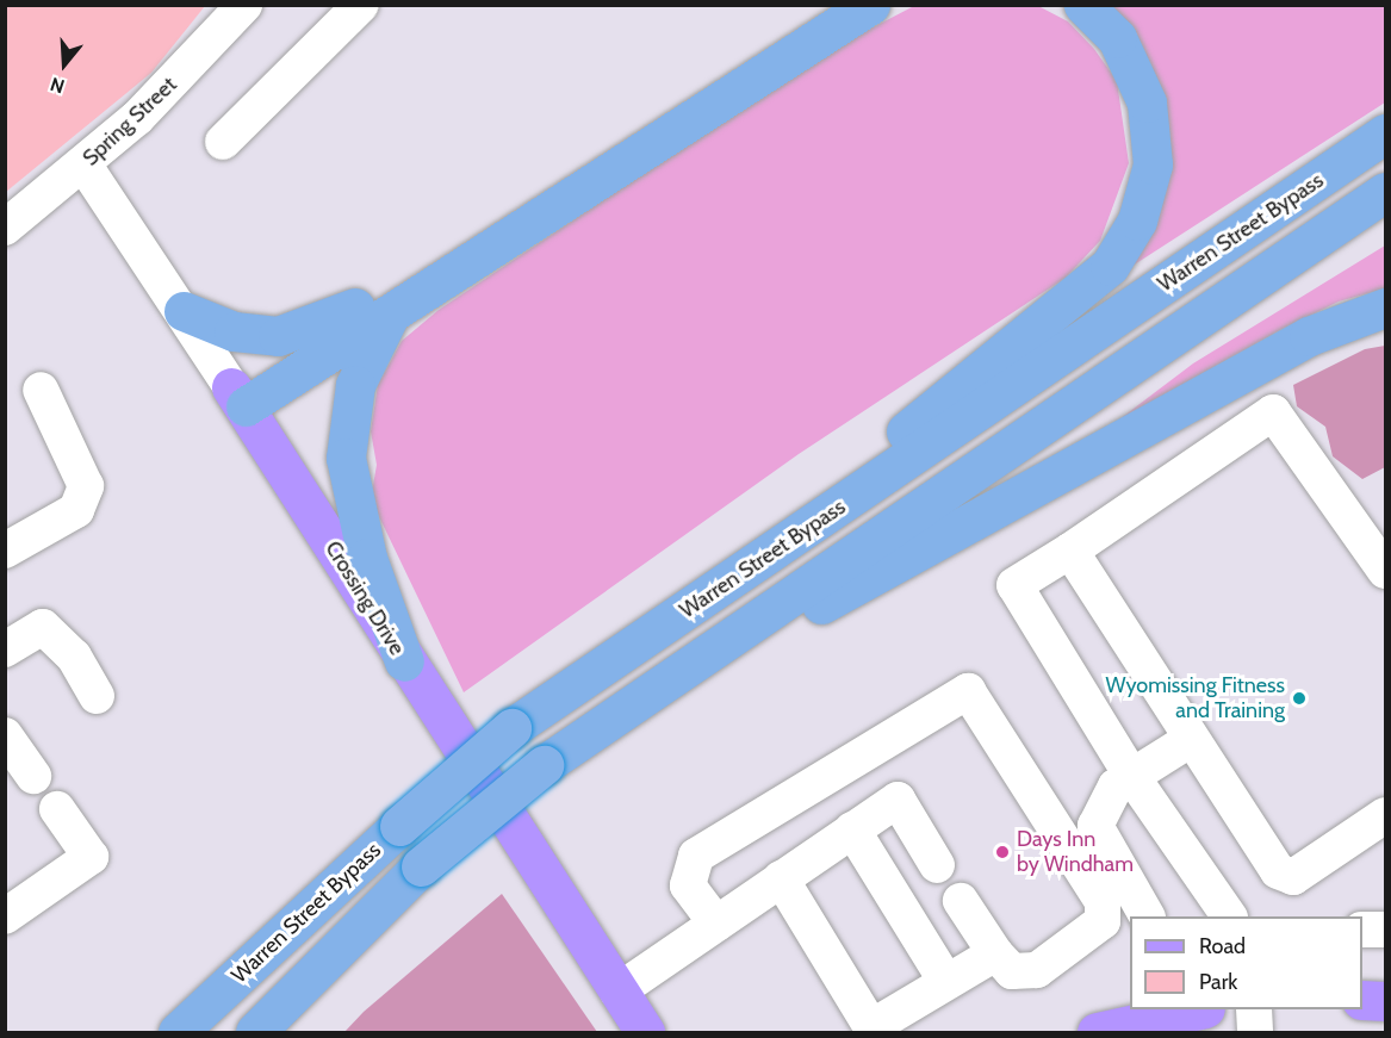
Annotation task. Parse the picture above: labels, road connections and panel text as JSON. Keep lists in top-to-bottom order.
{
  "streets": {
    "highway": ["Warren Street Bypass"],
    "main road": ["Crossing Drive"],
    "street": ["Spring Street"]
  },
  "crossings": [
    ["Spring Street", "Crossing Drive"]
  ],
  "places": ["Wyomissing Fitness and Training", "Days Inn by Windham"],
  "legend": ["Road", "Park"],
  "north": "bottom"
}
